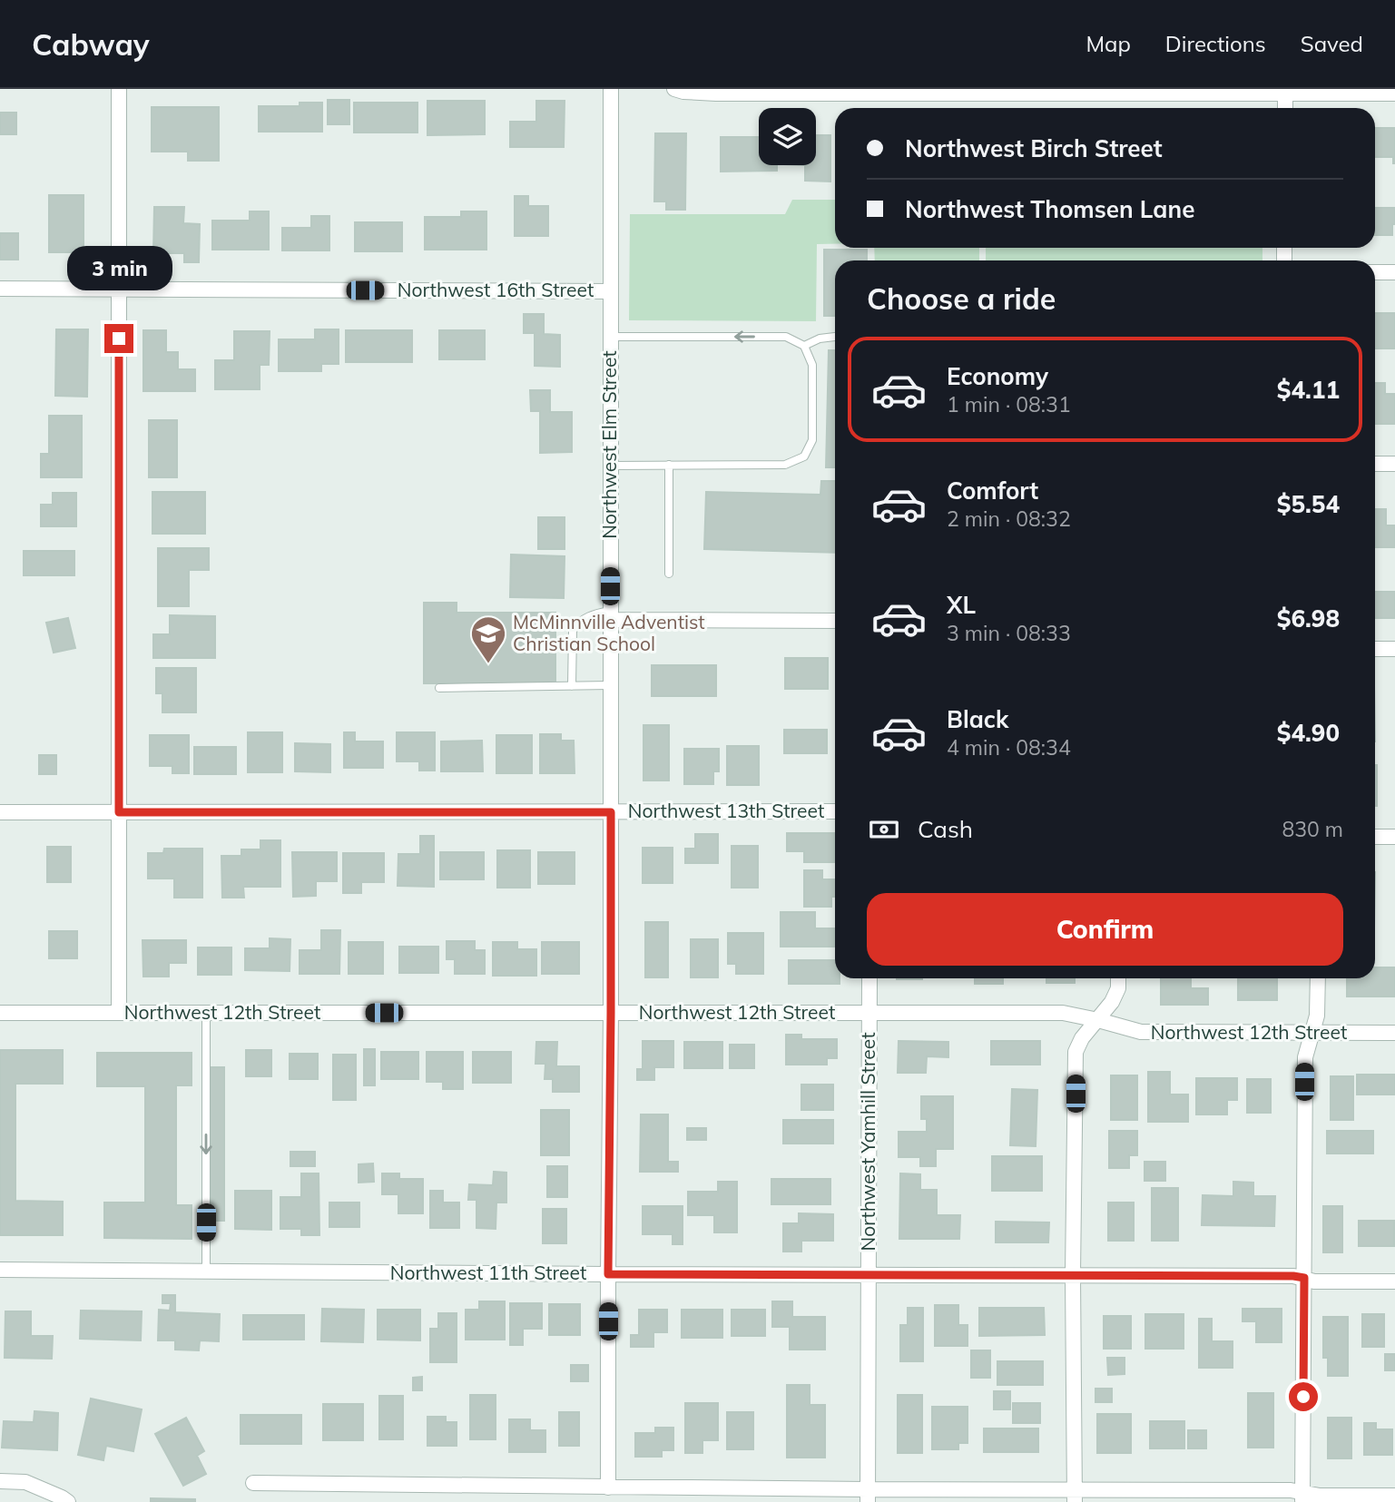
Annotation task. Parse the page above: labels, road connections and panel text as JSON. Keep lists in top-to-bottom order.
{
  "streets": {
    "street": [
      "Northwest 16th Street",
      "Northwest Elm Street",
      "Northwest 13th Street",
      "Northwest 12th Street",
      "Northwest Yamhill Street",
      "Northwest 11th Street"
    ]
  },
  "crossings": [
    ["Northwest 16th Street", "Northwest Elm Street"],
    ["Northwest Elm Street", "Northwest 13th Street"],
    ["Northwest Elm Street", "Northwest 12th Street"],
    ["Northwest Elm Street", "Northwest 11th Street"],
    ["Northwest 12th Street", "Northwest Yamhill Street"],
    ["Northwest Yamhill Street", "Northwest 11th Street"]
  ],
  "places": {
    "school or university": ["McMinnville Adventist Christian School"]
  },
  "page": {
    "header": "Cabway",
    "nav": ["Map", "Directions", "Saved"],
    "banner": ["Northwest Birch Street", "Northwest Thomsen Lane"],
    "bubble": "3 min",
    "heading": "Choose a ride",
    "list": [
      {
        "name": "Economy",
        "note": "1 min · 08:31",
        "value": "$4.11"
      },
      {
        "name": "Comfort",
        "note": "2 min · 08:32",
        "value": "$5.54"
      },
      {
        "name": "XL",
        "note": "3 min · 08:33",
        "value": "$6.98"
      },
      {
        "name": "Black",
        "note": "4 min · 08:34",
        "value": "$4.90"
      }
    ],
    "pay": ["Cash", "830 m"],
    "buttons": "Confirm"
  }
}
